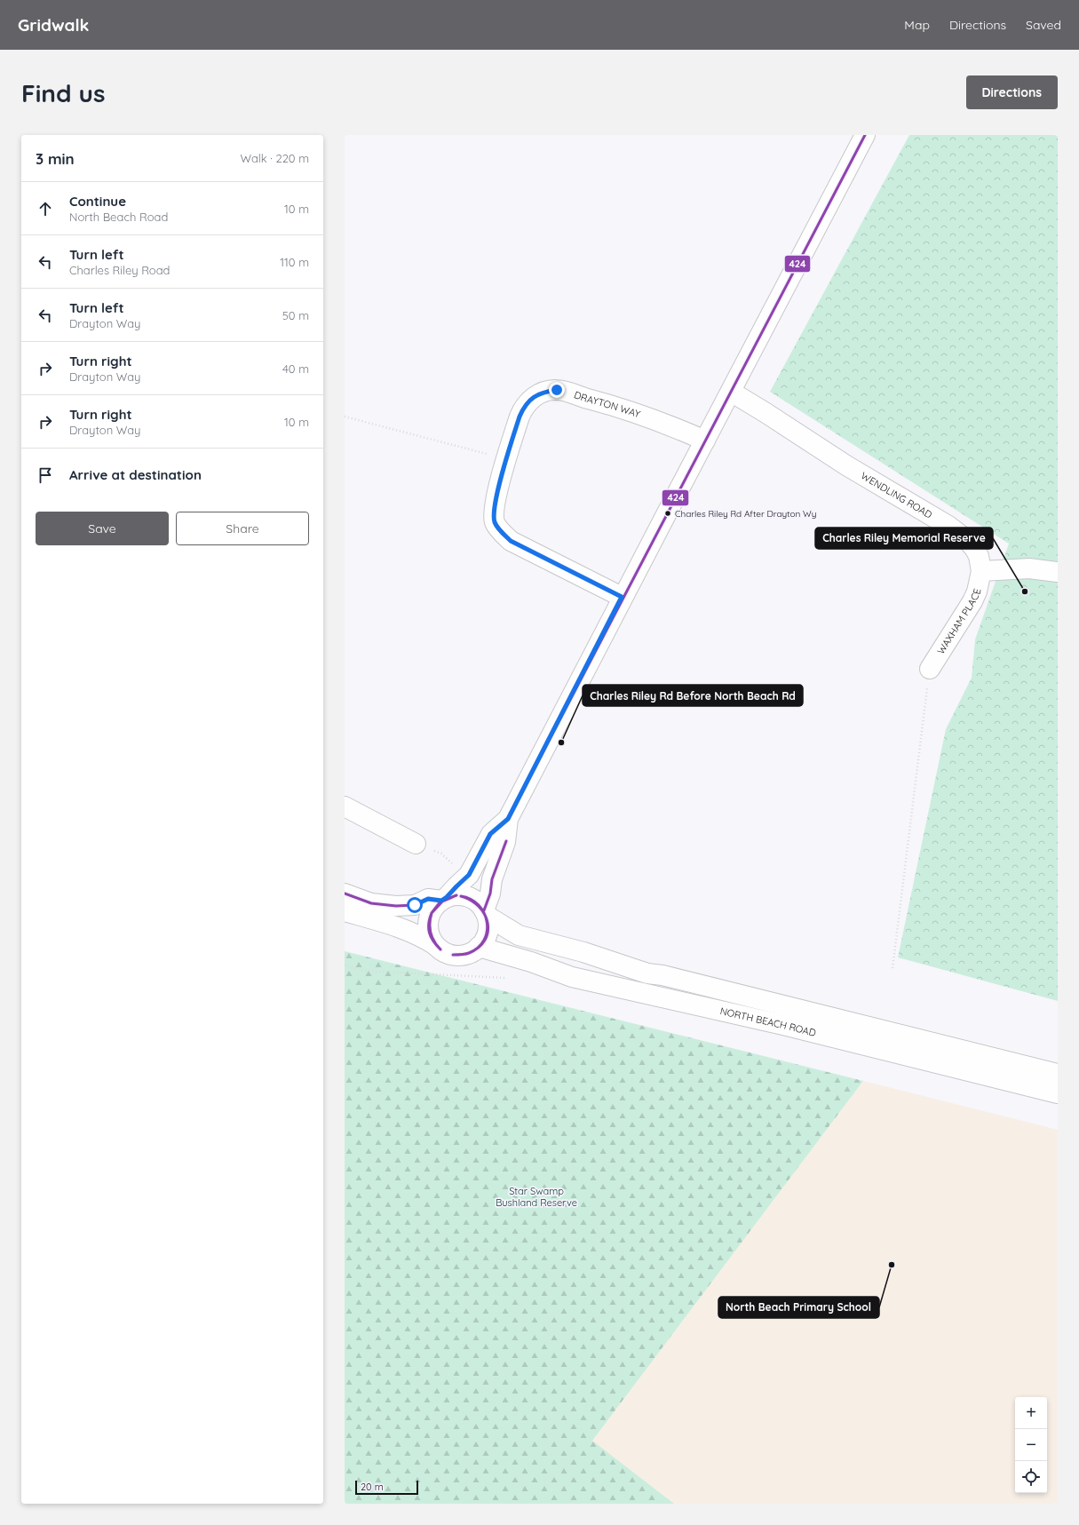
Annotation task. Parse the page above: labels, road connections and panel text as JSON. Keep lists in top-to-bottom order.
{
  "streets": {
    "street": [
      "DRAYTON WAY",
      "WENDLING ROAD",
      "WAXHAM PLACE",
      "NORTH BEACH ROAD"
    ]
  },
  "crossings": [
    ["WENDLING ROAD", "WAXHAM PLACE"]
  ],
  "parks": ["Star Swamp Bushland Reserve"],
  "places": [
    "Charles Riley Rd After Drayton Wy",
    "Charles Riley Memorial Reserve",
    "Charles Riley Rd Before North Beach Rd",
    "North Beach Primary School"
  ],
  "lines": ["transit line 424"],
  "scale_bar": "20 m",
  "page": {
    "header": "Gridwalk",
    "nav": ["Map", "Directions", "Saved"],
    "buttons": [
      "Directions",
      ["Save", "Share"]
    ],
    "title": "Find us",
    "heading": ["3 min", "Walk · 220 m"],
    "list": [
      ["Continue", "North Beach Road", "10 m"],
      ["Turn left", "Charles Riley Road", "110 m"],
      ["Turn left", "Drayton Way", "50 m"],
      ["Turn right", "Drayton Way", "40 m"],
      ["Turn right", "Drayton Way", "10 m"],
      "Arrive at destination"
    ],
    "map_buttons": ["+", "−"],
    "scale": "20 m"
  }
}
